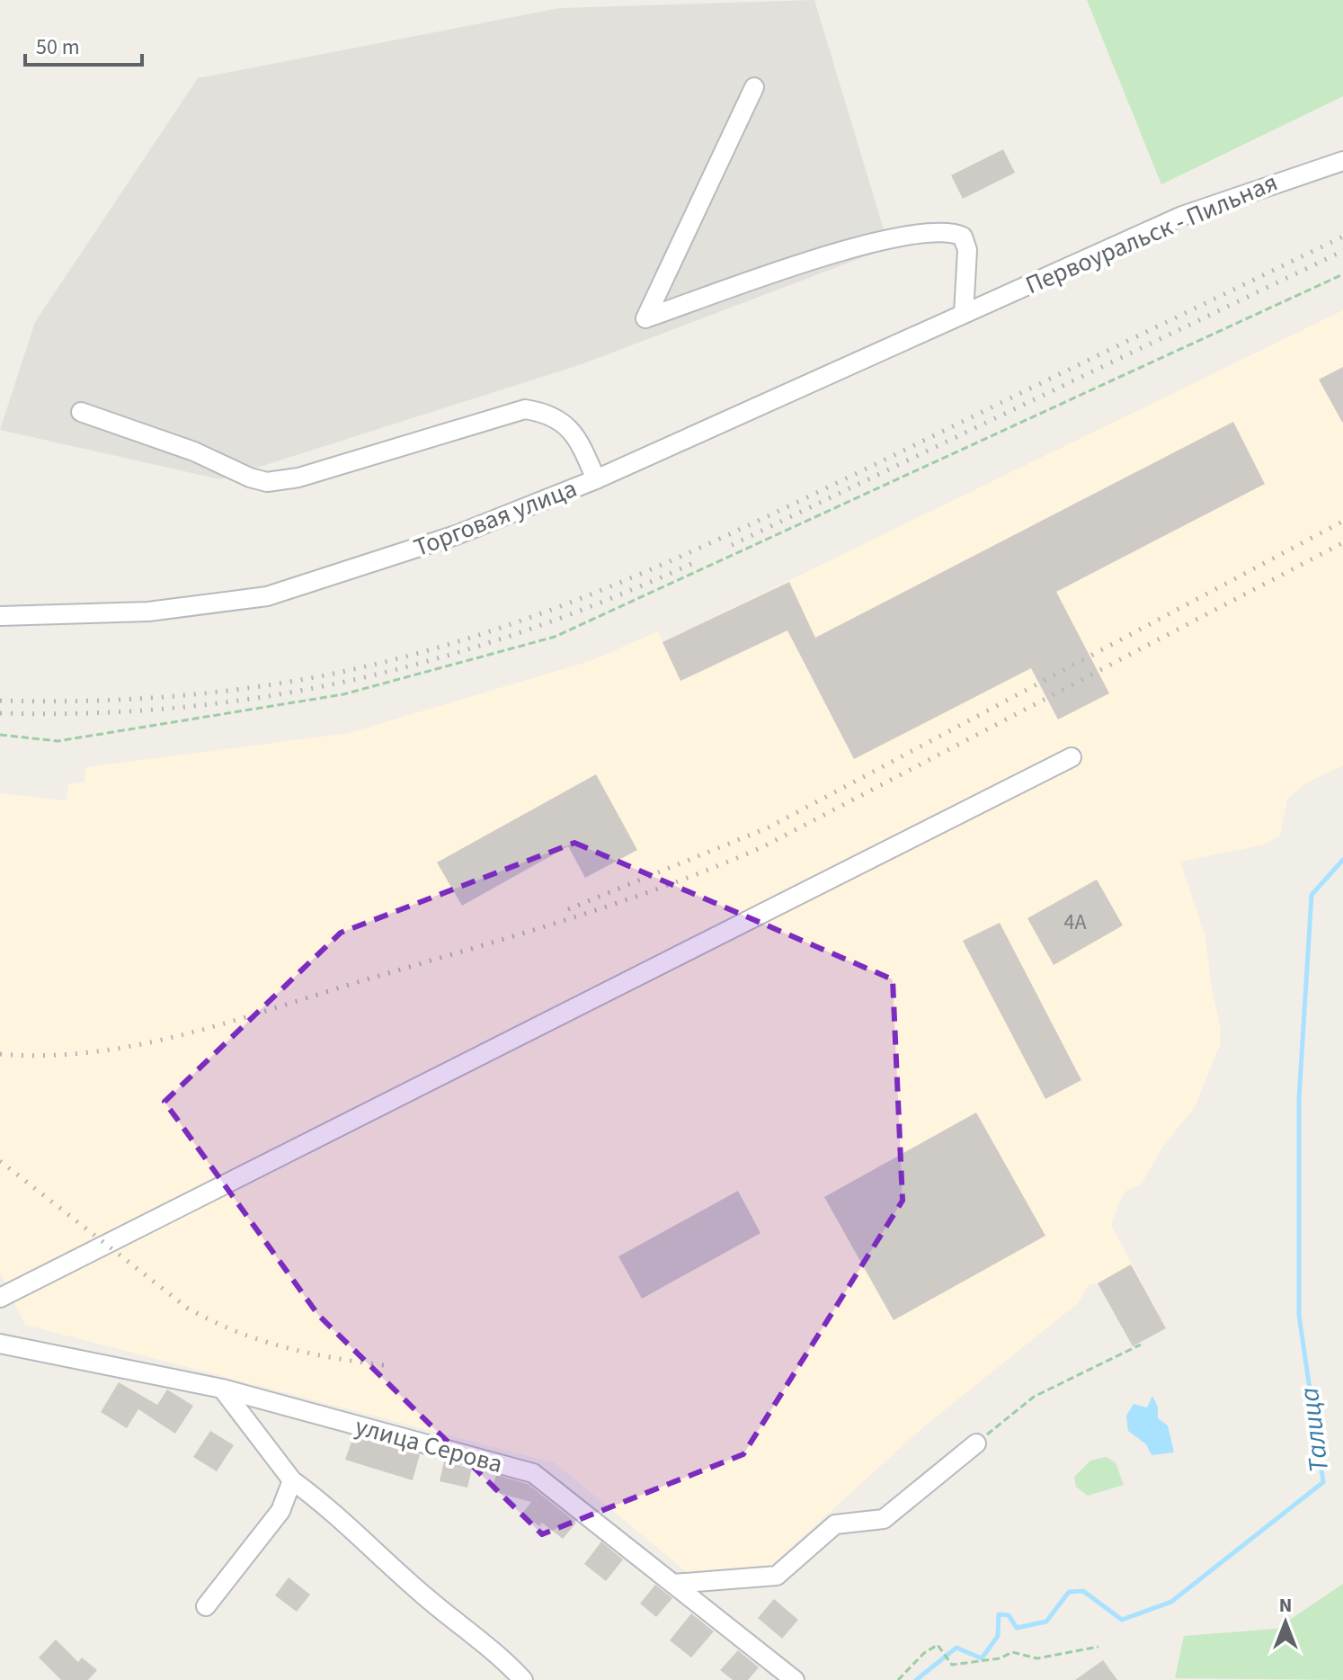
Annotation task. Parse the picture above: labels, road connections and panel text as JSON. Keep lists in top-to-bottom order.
{
  "streets": {
    "street": ["Первоуральск - Пильная", "Торговая улица", "улица Серова"]
  },
  "crossings": [
    ["Первоуральск - Пильная", "Торговая улица"]
  ],
  "water": ["Талица"],
  "house_numbers": ["4А"],
  "scale_bar": "50 m",
  "north": "top"
}
